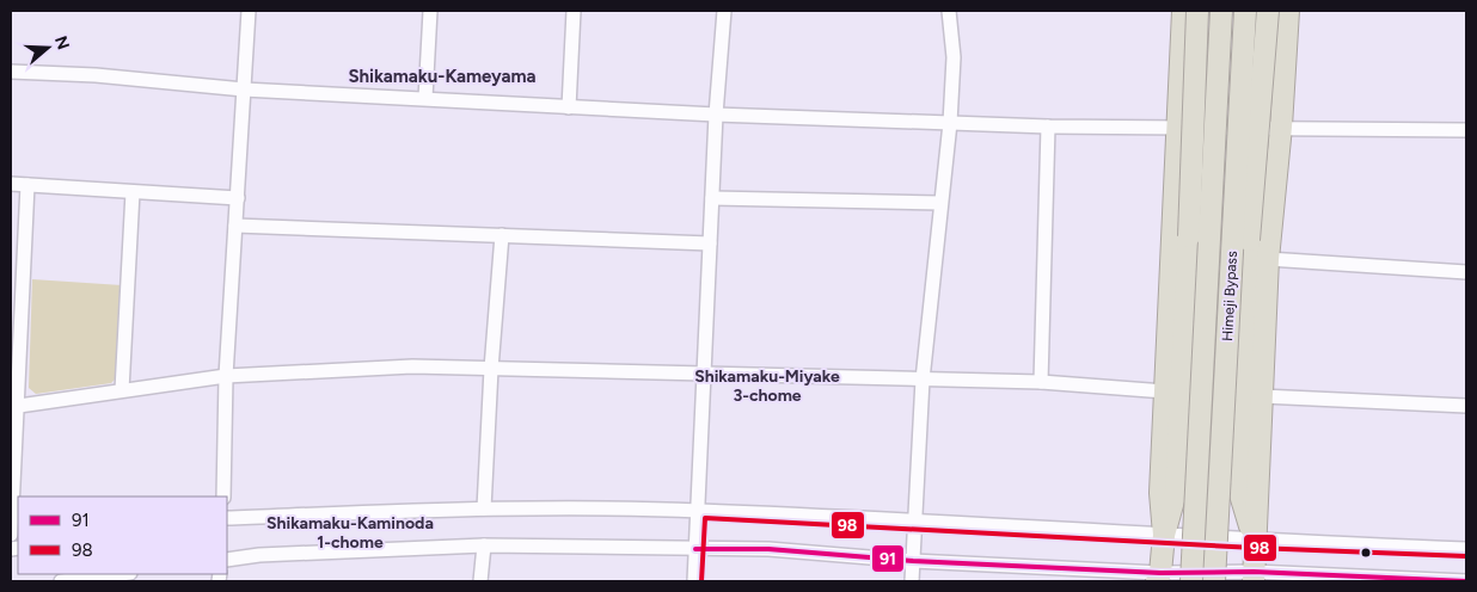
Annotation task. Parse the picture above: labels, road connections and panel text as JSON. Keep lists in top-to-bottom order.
{
  "streets": {
    "highway": ["Himeji Bypass"]
  },
  "districts": ["Shikamaku-Kameyama", "Shikamaku-Miyake 3-chome", "Shikamaku-Kaminoda 1-chome"],
  "lines": ["transit line 98", "transit line 91"],
  "legend": ["91", "98"],
  "north": "right"
}
